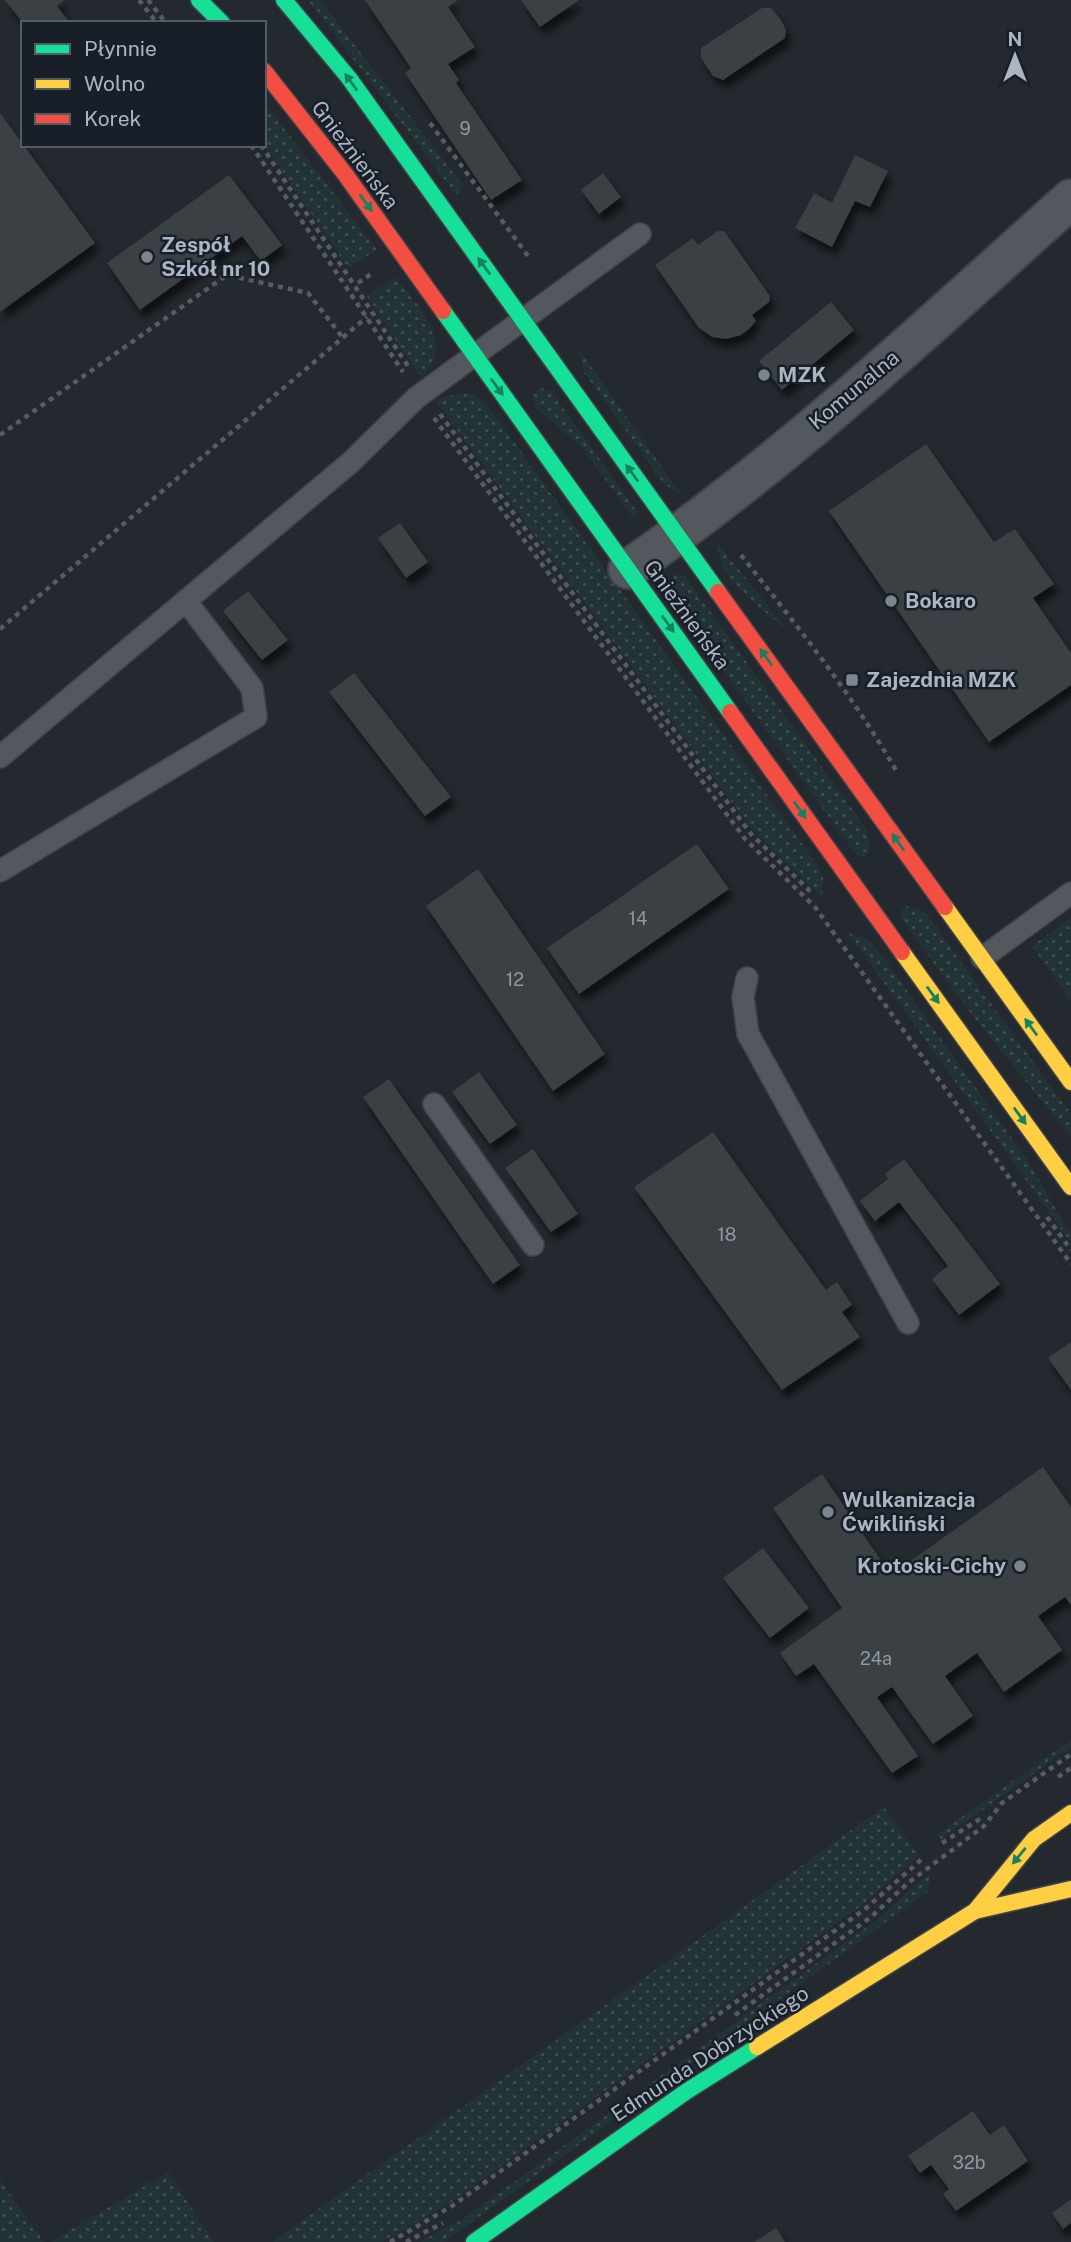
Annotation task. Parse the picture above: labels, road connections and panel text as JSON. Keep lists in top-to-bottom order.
{
  "streets": {
    "street": ["Gnieźnieńska", "Komunalna", "Edmunda Dobrzyckiego"]
  },
  "crossings": [
    ["Gnieźnieńska", "Komunalna"]
  ],
  "places": {
    "other": [
      "Zespół Szkół nr 10",
      "MZK",
      "Bokaro",
      "Wulkanizacja Ćwikliński",
      "Krotoski-Cichy"
    ],
    "transit": ["Zajezdnia MZK"]
  },
  "house_numbers": [
    "9",
    "14",
    "12",
    "18",
    "24a",
    "32b"
  ],
  "legend": ["Płynnie", "Wolno", "Korek"],
  "north": "top"
}
